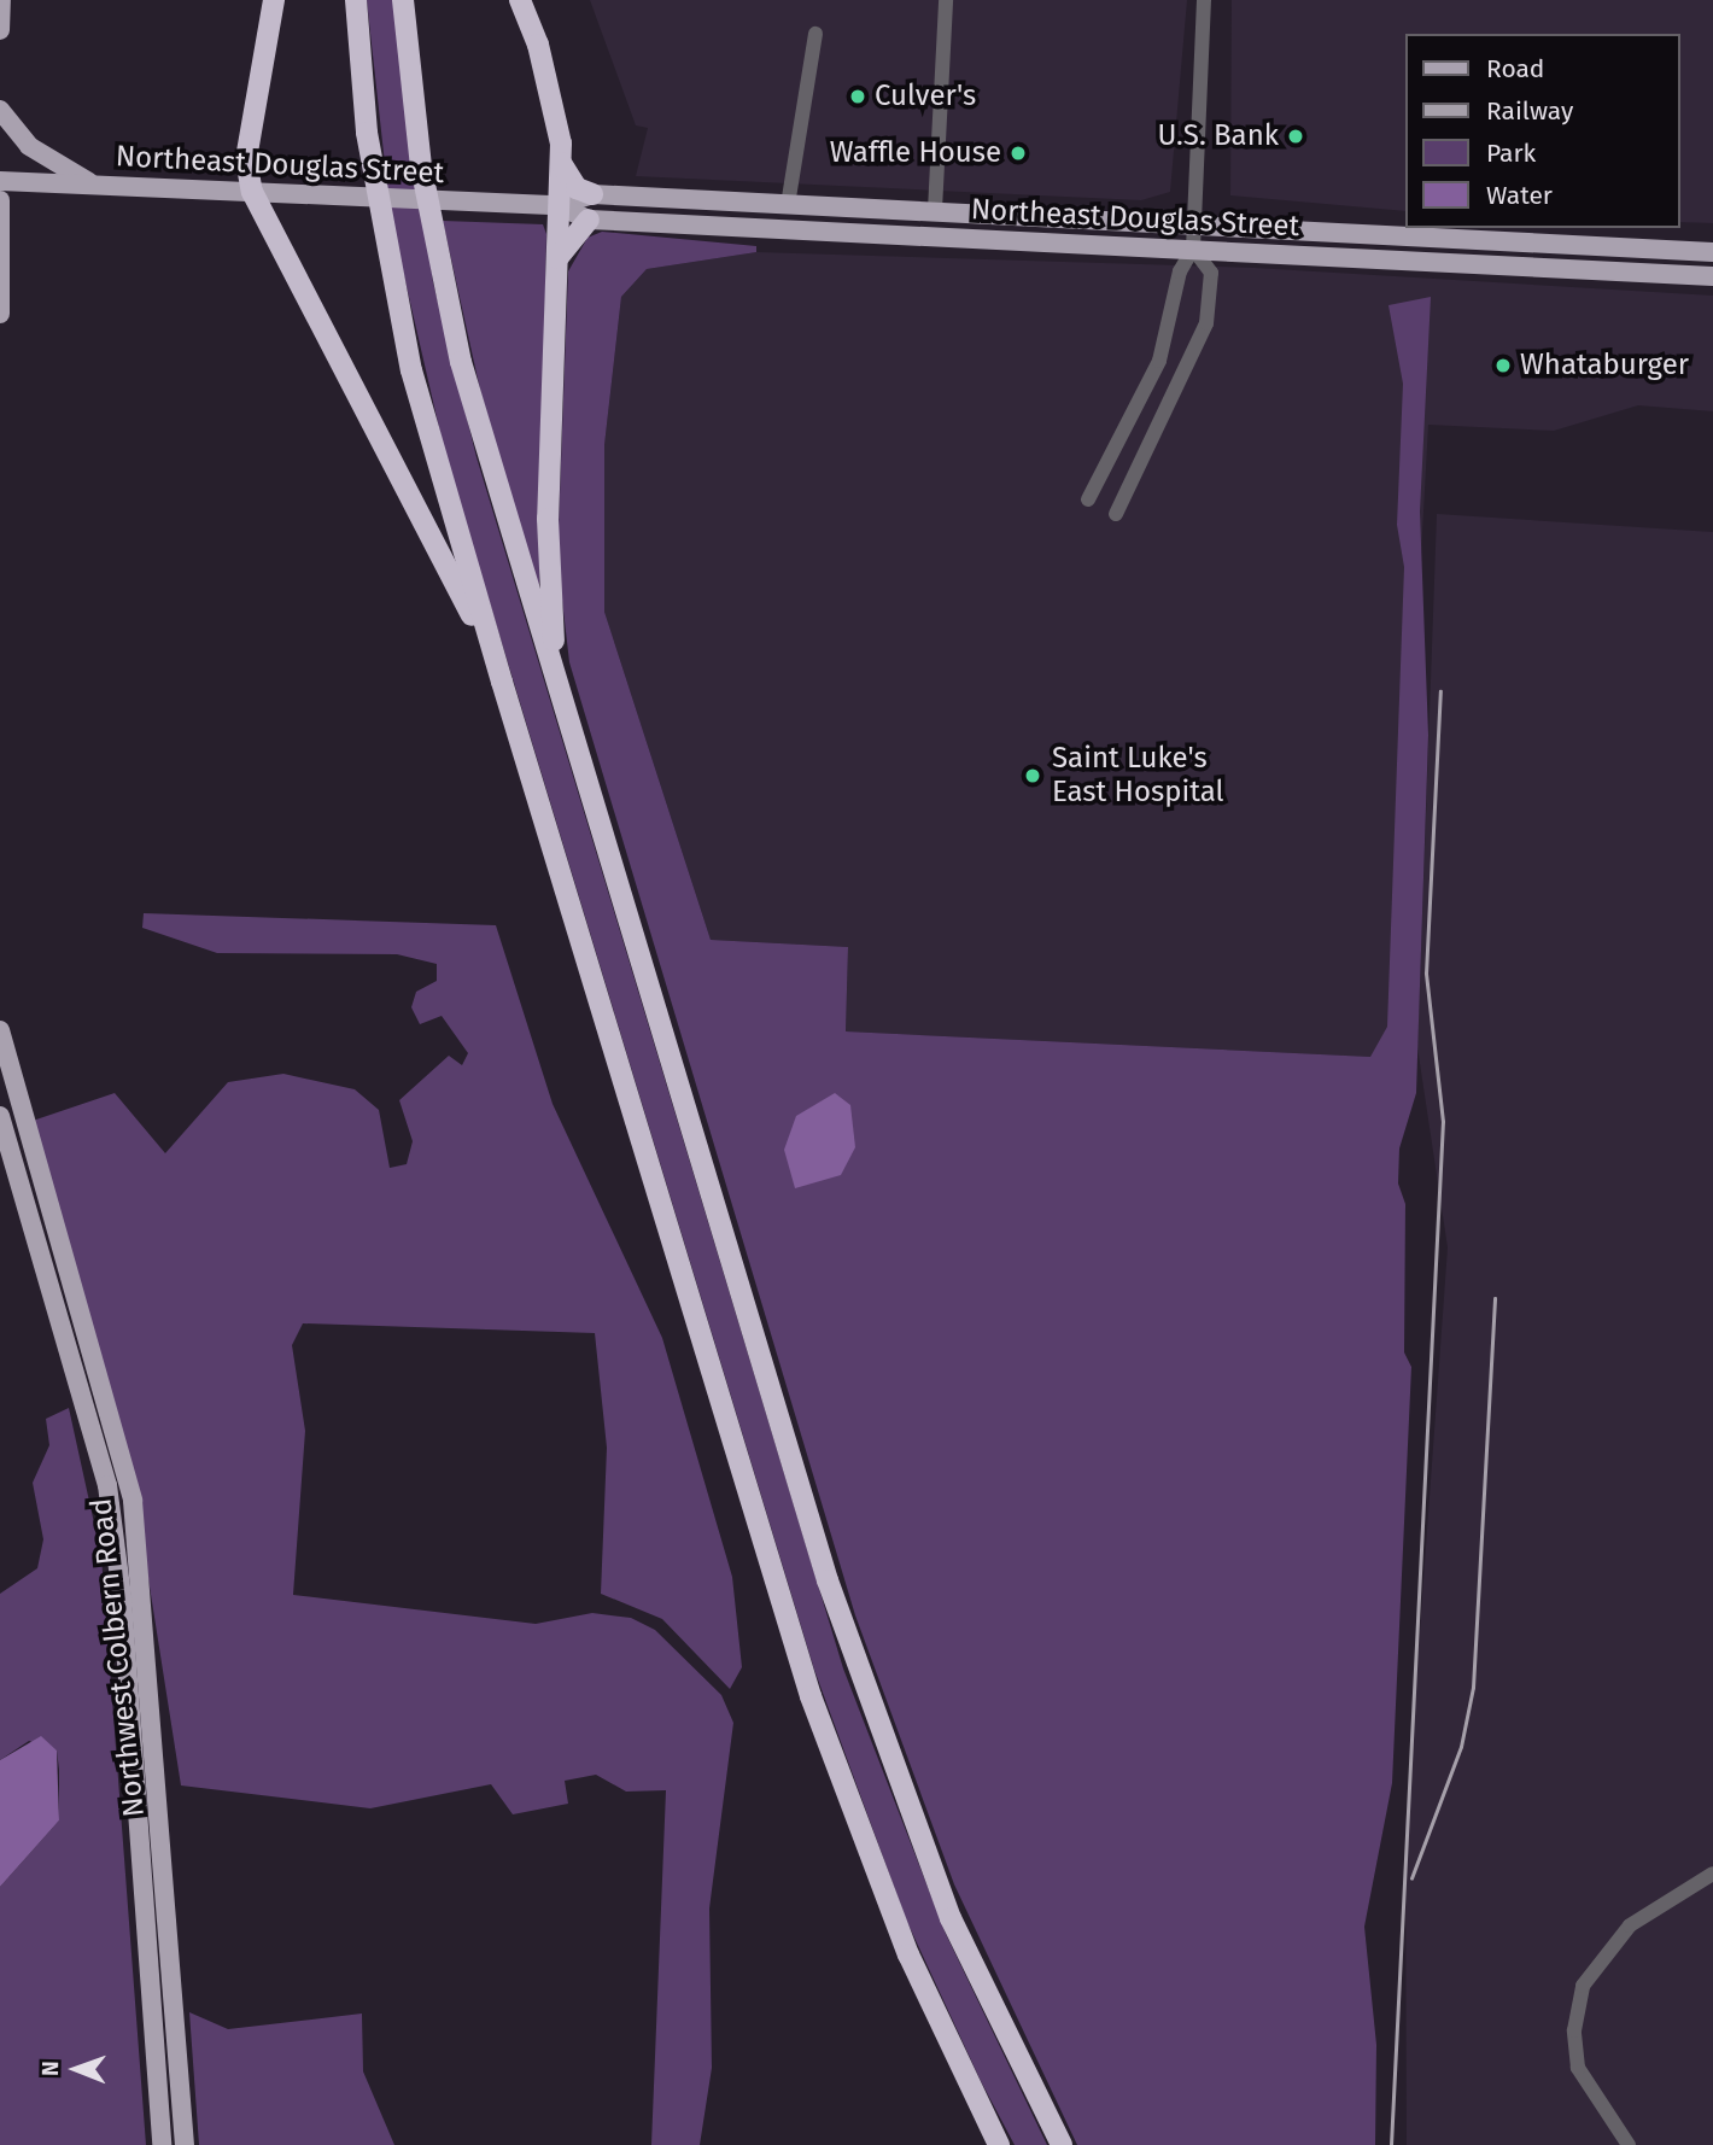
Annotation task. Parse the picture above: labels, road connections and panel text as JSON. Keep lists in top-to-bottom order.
{
  "streets": {
    "main road": ["Northeast Douglas Street", "Northwest Colbern Road"]
  },
  "places": [
    "Culver's",
    "U.S. Bank",
    "Waffle House",
    "Whataburger",
    "Saint Luke's East Hospital"
  ],
  "legend": [
    "Road",
    "Railway",
    "Park",
    "Water"
  ],
  "north": "left"
}
